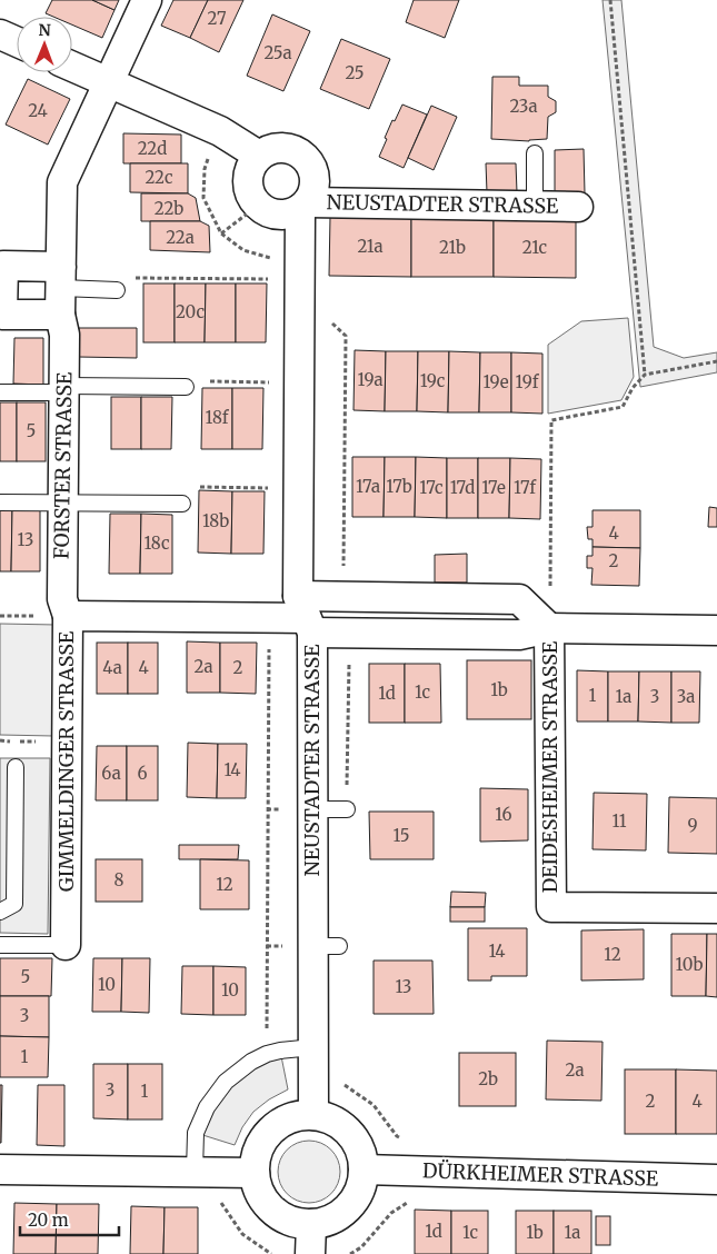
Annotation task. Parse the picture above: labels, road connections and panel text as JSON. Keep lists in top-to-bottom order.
{
  "streets": {
    "street": [
      "NEUSTADTER STRASSE",
      "FORSTER STRASSE",
      "GIMMELDINGER STRASSE",
      "DEIDESHEIMER STRASSE",
      "DÜRKHEIMER STRASSE"
    ]
  },
  "crossings": [
    ["NEUSTADTER STRASSE", "GIMMELDINGER STRASSE"],
    ["NEUSTADTER STRASSE", "DÜRKHEIMER STRASSE"],
    ["FORSTER STRASSE", "GIMMELDINGER STRASSE"]
  ],
  "house_numbers": [
    "27",
    "25a",
    "25",
    "23a",
    "24",
    "22d",
    "22c",
    "22b",
    "22a",
    "21a",
    "21b",
    "21c",
    "20c",
    "19a",
    "19c",
    "19e",
    "19f",
    "18f",
    "5",
    "17a",
    "17b",
    "17c",
    "17d",
    "17e",
    "17f",
    "18b",
    "4",
    "13",
    "18c",
    "2",
    "2a",
    "4a",
    "4",
    "2",
    "1b",
    "1c",
    "1d",
    "1",
    "1a",
    "3",
    "3a",
    "14",
    "6a",
    "6",
    "16",
    "11",
    "9",
    "15",
    "8",
    "12",
    "14",
    "12",
    "10b",
    "5",
    "10",
    "13",
    "10",
    "3",
    "1",
    "2a",
    "2b",
    "3",
    "1",
    "2",
    "4",
    "1d",
    "1c",
    "1b",
    "1a"
  ],
  "scale_bar": "20 m",
  "north": "top"
}
